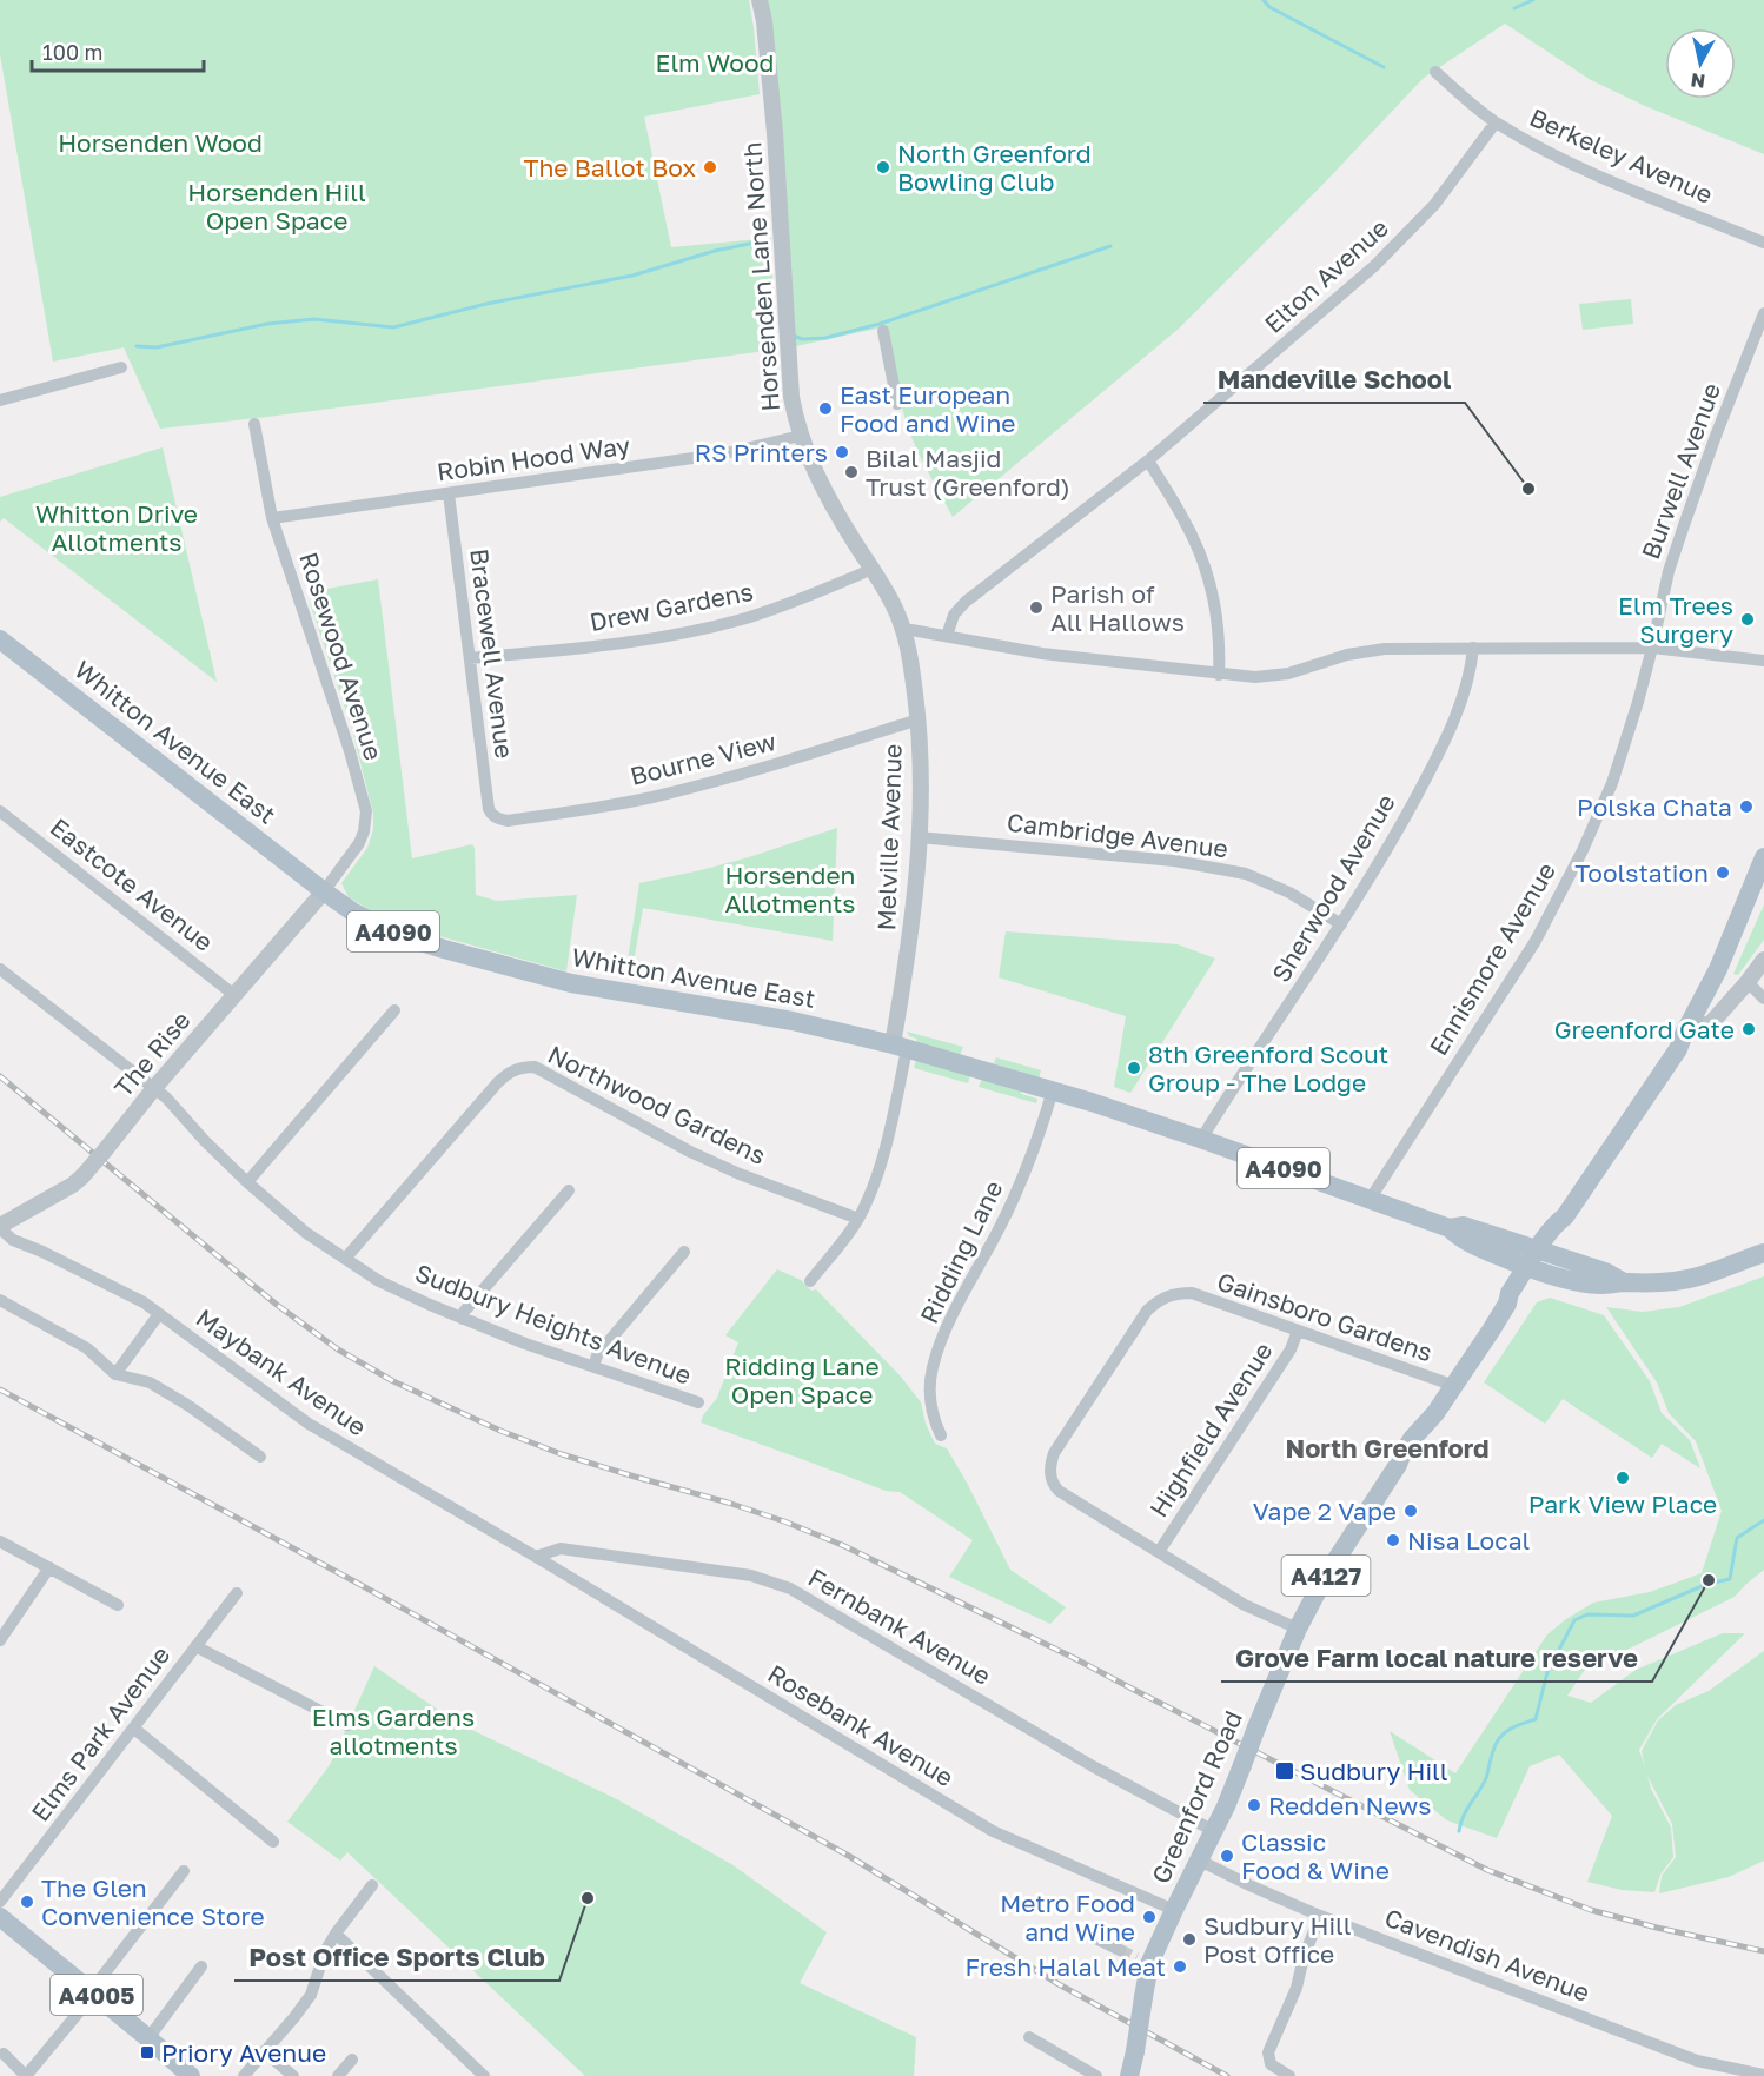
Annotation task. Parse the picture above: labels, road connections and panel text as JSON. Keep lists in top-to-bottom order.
{
  "streets": {
    "main road": [
      "Whitton Avenue East",
      "A4090",
      "A4127",
      "Greenford Road",
      "A4005"
    ],
    "street": [
      "Berkeley Avenue",
      "Elton Avenue",
      "Horsenden Lane North",
      "Robin Hood Way",
      "Burwell Avenue",
      "Drew Gardens",
      "Bracewell Avenue",
      "Rosewood Avenue",
      "Bourne View",
      "Cambridge Avenue",
      "Melville Avenue",
      "Eastcote Avenue",
      "Sherwood Avenue",
      "Ennismore Avenue",
      "The Rise",
      "Northwood Gardens",
      "Ridding Lane",
      "Gainsboro Gardens",
      "Sudbury Heights Avenue",
      "Maybank Avenue",
      "Highfield Avenue",
      "Fernbank Avenue",
      "Rosebank Avenue",
      "Elms Park Avenue",
      "Cavendish Avenue"
    ]
  },
  "crossings": [
    ["Berkeley Avenue", "Elton Avenue"],
    ["Horsenden Lane North", "Robin Hood Way"],
    ["Horsenden Lane North", "Drew Gardens"],
    ["Horsenden Lane North", "Melville Avenue"],
    ["Robin Hood Way", "Bracewell Avenue"],
    ["Robin Hood Way", "Rosewood Avenue"],
    ["Burwell Avenue", "Ennismore Avenue"],
    ["Drew Gardens", "Bracewell Avenue"],
    ["Bracewell Avenue", "Bourne View"],
    ["Rosewood Avenue", "Whitton Avenue East"],
    ["Rosewood Avenue", "The Rise"],
    ["Whitton Avenue East", "Melville Avenue"],
    ["Whitton Avenue East", "Sherwood Avenue"],
    ["Whitton Avenue East", "A4090"],
    ["Whitton Avenue East", "Ennismore Avenue"],
    ["Whitton Avenue East", "The Rise"],
    ["Whitton Avenue East", "Ridding Lane"],
    ["Whitton Avenue East", "Greenford Road"],
    ["Bourne View", "Melville Avenue"],
    ["Cambridge Avenue", "Melville Avenue"],
    ["Cambridge Avenue", "Sherwood Avenue"],
    ["Eastcote Avenue", "The Rise"],
    ["A4090", "Greenford Road"],
    ["The Rise", "Sudbury Heights Avenue"],
    ["The Rise", "Maybank Avenue"],
    ["Northwood Gardens", "Sudbury Heights Avenue"],
    ["Gainsboro Gardens", "Highfield Avenue"],
    ["Gainsboro Gardens", "Greenford Road"],
    ["Maybank Avenue", "Fernbank Avenue"],
    ["Maybank Avenue", "Rosebank Avenue"],
    ["Fernbank Avenue", "Rosebank Avenue"],
    ["Fernbank Avenue", "Greenford Road"],
    ["Rosebank Avenue", "Greenford Road"],
    ["Greenford Road", "Cavendish Avenue"]
  ],
  "districts": ["North Greenford"],
  "parks": [
    "Elm Wood",
    "Horsenden Wood",
    "Horsenden Hill Open Space",
    "Whitton Drive Allotments",
    "Horsenden Allotments",
    "Ridding Lane Open Space",
    "Elms Gardens allotments"
  ],
  "places": {
    "other": [
      "The Ballot Box",
      "North Greenford Bowling Club",
      "East European Food and Wine",
      "RS Printers",
      "Bilal Masjid Trust (Greenford)",
      "Mandeville School",
      "Parish of All Hallows",
      "Elm Trees Surgery",
      "Polska Chata",
      "Toolstation",
      "Greenford Gate",
      "8th Greenford Scout Group - The Lodge",
      "Park View Place",
      "Vape 2 Vape",
      "Nisa Local",
      "Grove Farm local nature reserve",
      "Redden News",
      "Classic Food & Wine",
      "Post Office Sports Club",
      "The Glen Convenience Store",
      "Metro Food and Wine",
      "Sudbury Hill Post Office",
      "Fresh Halal Meat"
    ],
    "transit": ["Sudbury Hill", "Priory Avenue"]
  },
  "scale_bar": "100 m",
  "north": "bottom"
}
